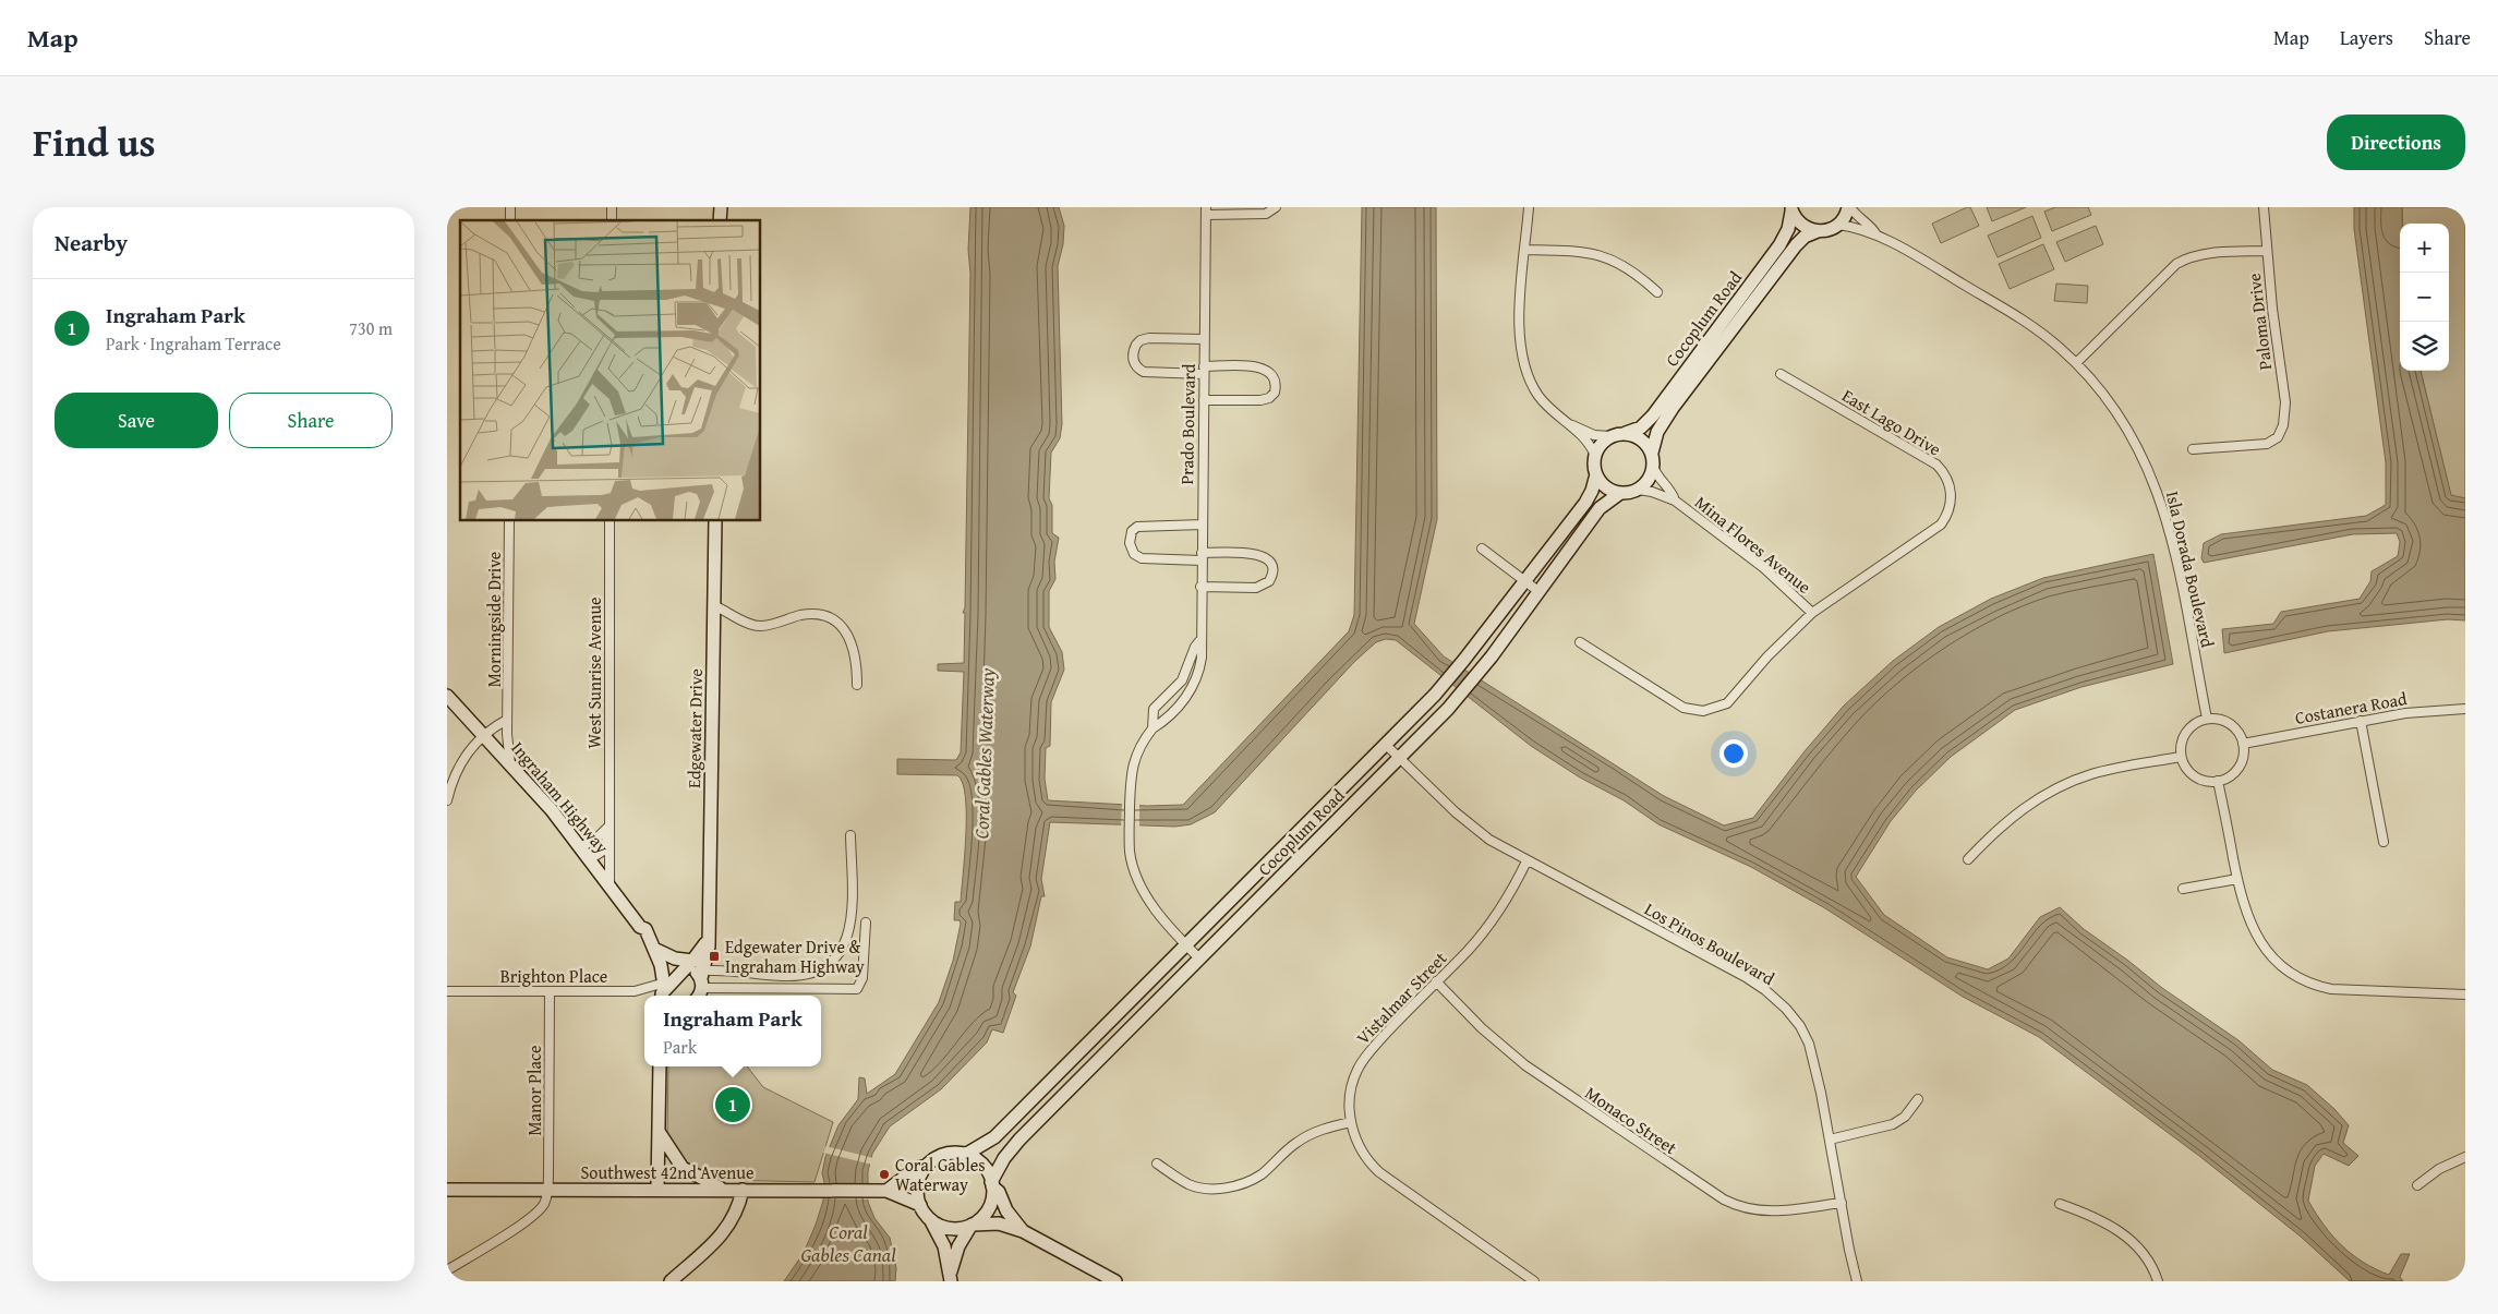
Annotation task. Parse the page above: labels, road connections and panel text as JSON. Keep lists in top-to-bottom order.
{
  "streets": {
    "street": [
      "Cocoplum Road",
      "Paloma Drive",
      "East Lago Drive",
      "Prado Boulevard",
      "Mina Flores Avenue",
      "Isla Dorada Boulevard",
      "Morningside Drive",
      "West Sunrise Avenue",
      "Costanera Road",
      "Edgewater Drive",
      "Ingraham Highway",
      "Los Pinos Boulevard",
      "Brighton Place",
      "Vistalmar Street",
      "Manor Place",
      "Monaco Street",
      "Southwest 42nd Avenue"
    ]
  },
  "crossings": [
    ["Cocoplum Road", "Prado Boulevard"],
    ["Cocoplum Road", "Isla Dorada Boulevard"],
    ["Cocoplum Road", "Los Pinos Boulevard"],
    ["Cocoplum Road", "Southwest 42nd Avenue"],
    ["East Lago Drive", "Mina Flores Avenue"],
    ["Isla Dorada Boulevard", "Costanera Road"],
    ["Morningside Drive", "Ingraham Highway"],
    ["West Sunrise Avenue", "Ingraham Highway"],
    ["Edgewater Drive", "Ingraham Highway"],
    ["Edgewater Drive", "Brighton Place"],
    ["Ingraham Highway", "Brighton Place"],
    ["Los Pinos Boulevard", "Vistalmar Street"],
    ["Los Pinos Boulevard", "Monaco Street"],
    ["Brighton Place", "Manor Place"],
    ["Vistalmar Street", "Monaco Street"],
    ["Manor Place", "Southwest 42nd Avenue"]
  ],
  "water": ["Coral Gables Waterway", "Coral Gables Canal"],
  "places": {
    "transit": ["Edgewater Drive & Ingraham Highway"],
    "other": ["Coral Gables Waterway"]
  },
  "page": {
    "header": "Map",
    "nav": ["Map", "Layers", "Share"],
    "title": "Find us",
    "buttons": [
      "Directions",
      ["Save", "Share"]
    ],
    "heading": "Nearby",
    "map_buttons": ["+", "−"],
    "list": [
      {
        "mark": "1",
        "name": "Ingraham Park",
        "note": "Park · Ingraham Terrace",
        "value": "730 m"
      }
    ],
    "popup": ["Ingraham Park", "Park"],
    "pins": "1"
  }
}
